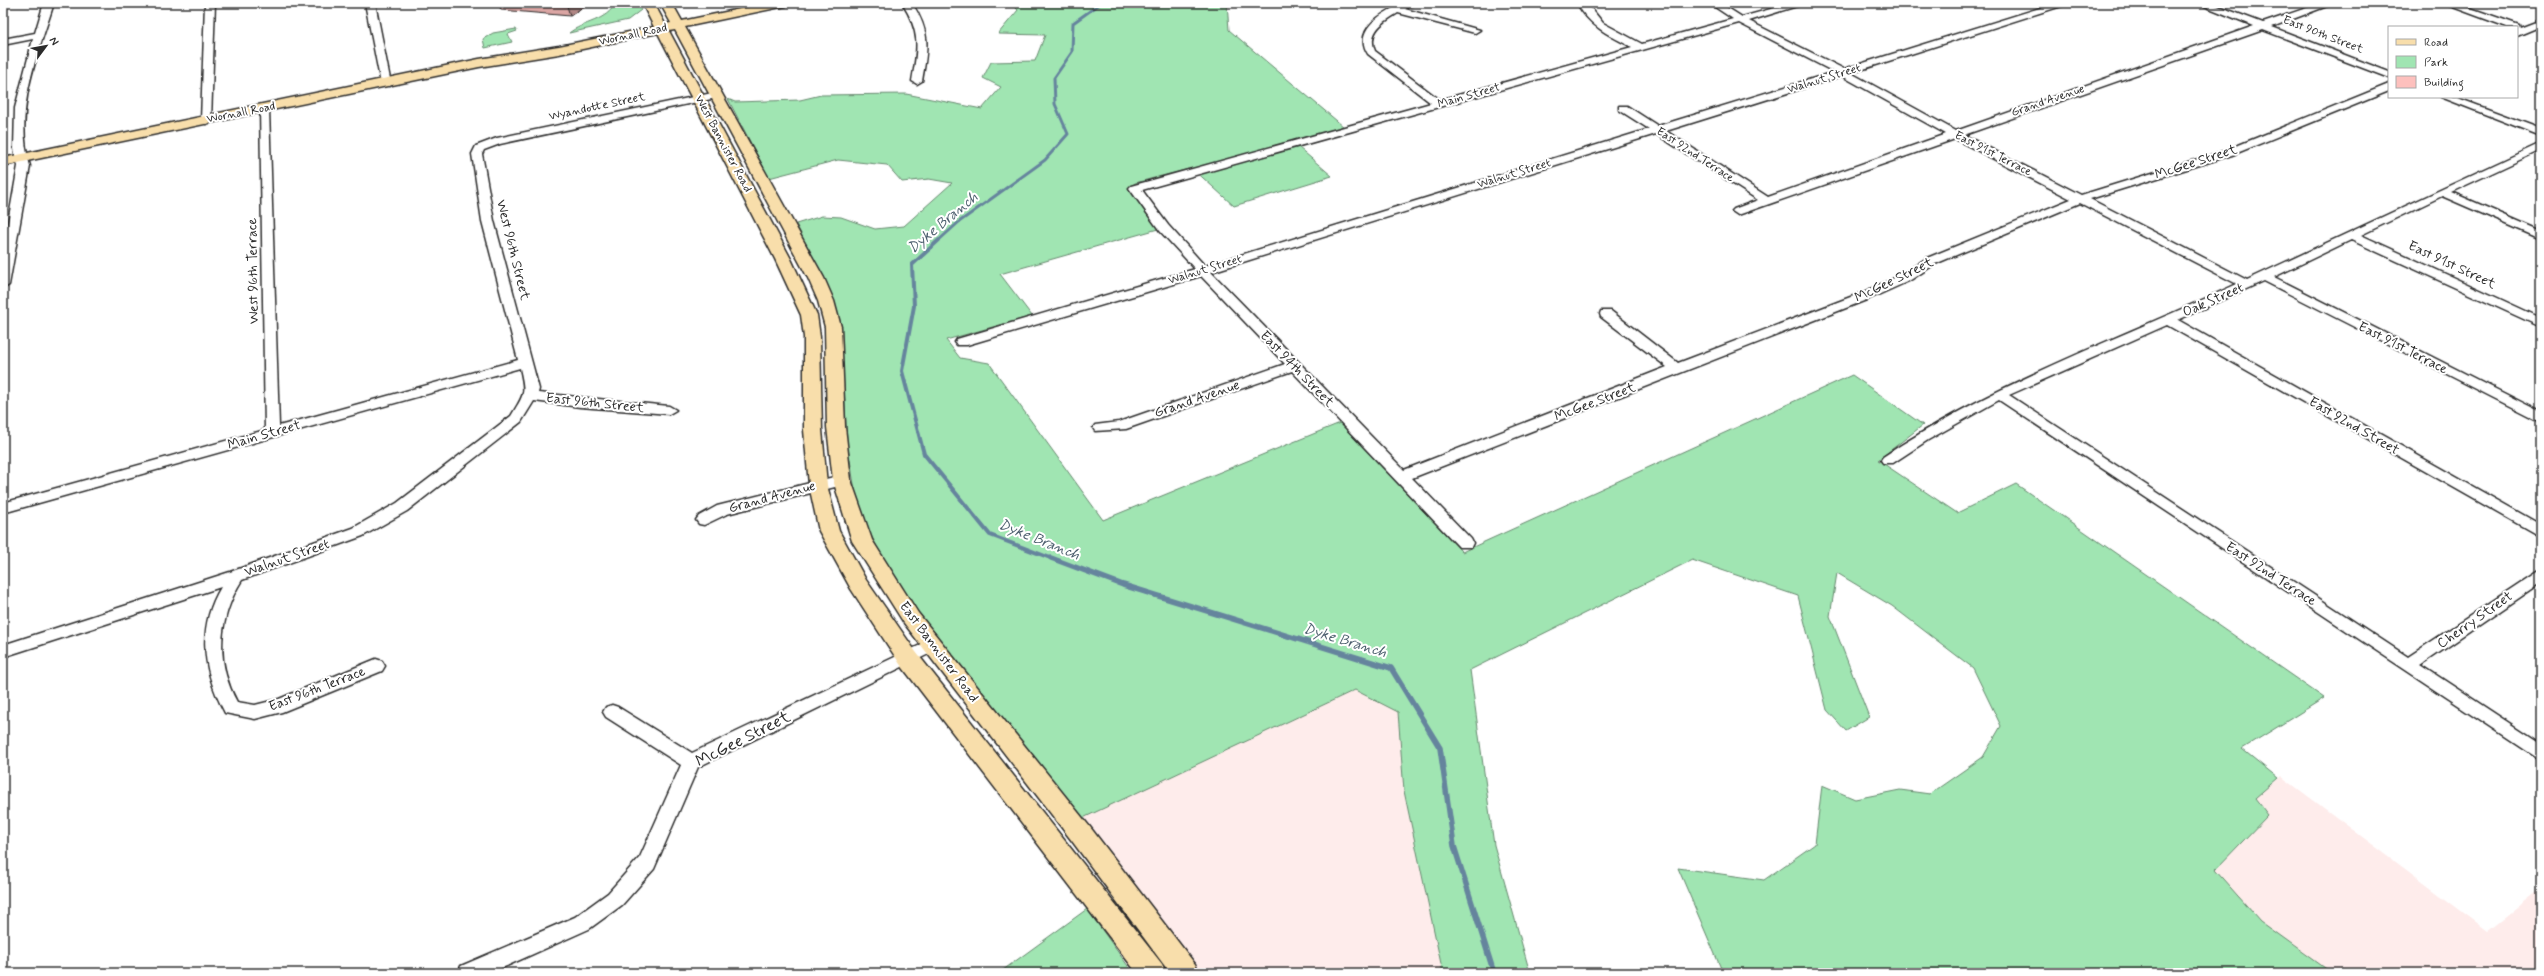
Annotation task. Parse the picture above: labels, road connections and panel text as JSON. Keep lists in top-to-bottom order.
{
  "streets": {
    "main road": ["Wornall Road", "West Bannister Road", "East Bannister Road"],
    "street": [
      "East 90th Street",
      "Walnut Street",
      "Main Street",
      "Grand Avenue",
      "Wyandotte Street",
      "East 91st Terrace",
      "East 92nd Terrace",
      "McGee Street",
      "West 96th Street",
      "East 91st Street",
      "West 96th Terrace",
      "Oak Street",
      "East 94th Street",
      "East 96th Street",
      "East 92nd Street",
      "Cherry Street",
      "East 96th Terrace"
    ]
  },
  "crossings": [
    ["Wornall Road", "West Bannister Road"],
    ["Wornall Road", "West 96th Terrace"],
    ["East 90th Street", "Grand Avenue"],
    ["Walnut Street", "East 91st Terrace"],
    ["Walnut Street", "East 92nd Terrace"],
    ["Walnut Street", "East 94th Street"],
    ["Walnut Street", "East 96th Street"],
    ["Walnut Street", "East 96th Terrace"],
    ["Main Street", "East 91st Terrace"],
    ["Main Street", "West 96th Street"],
    ["Main Street", "West 96th Terrace"],
    ["Main Street", "East 94th Street"],
    ["Main Street", "East 96th Street"],
    ["Grand Avenue", "East 91st Terrace"],
    ["Grand Avenue", "East 92nd Terrace"],
    ["Grand Avenue", "East 94th Street"],
    ["Grand Avenue", "East Bannister Road"],
    ["Wyandotte Street", "West Bannister Road"],
    ["Wyandotte Street", "West 96th Street"],
    ["West Bannister Road", "East Bannister Road"],
    ["East 91st Terrace", "McGee Street"],
    ["East 91st Terrace", "Oak Street"],
    ["East 92nd Terrace", "Oak Street"],
    ["East 92nd Terrace", "Cherry Street"],
    ["McGee Street", "East 94th Street"],
    ["McGee Street", "East Bannister Road"],
    ["West 96th Street", "East 96th Street"],
    ["East 91st Street", "Oak Street"],
    ["Oak Street", "East 92nd Street"]
  ],
  "water": ["Dyke Branch"],
  "legend": ["Road", "Park", "Building"],
  "north": "top right"
}
